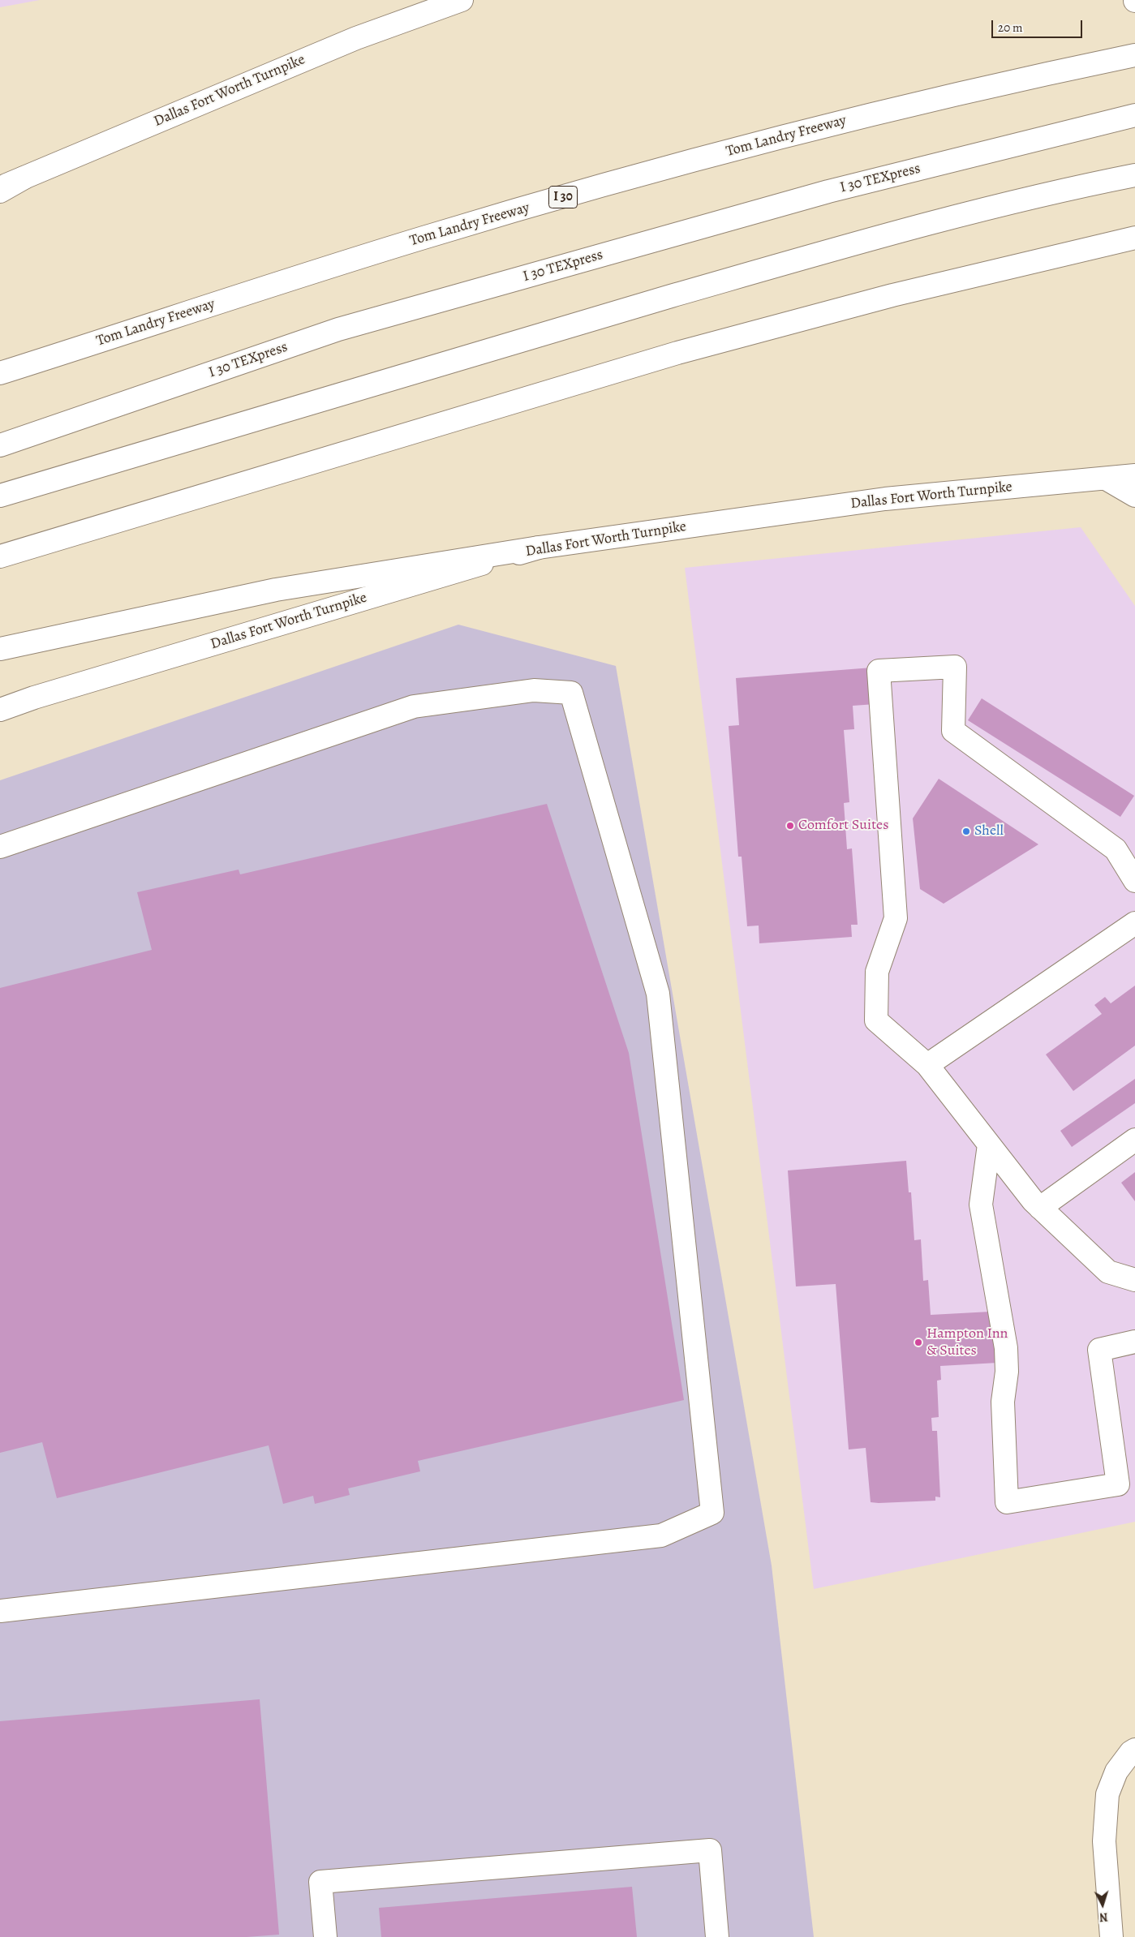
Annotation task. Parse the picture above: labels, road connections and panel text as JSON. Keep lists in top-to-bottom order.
{
  "streets": {
    "main road": [
      "Dallas Fort Worth Turnpike",
      "Tom Landry Freeway",
      "I 30 TEXpress",
      "I 30"
    ]
  },
  "places": ["Comfort Suites", "Shell", "Hampton Inn & Suites"],
  "scale_bar": "20 m",
  "north": "bottom"
}
